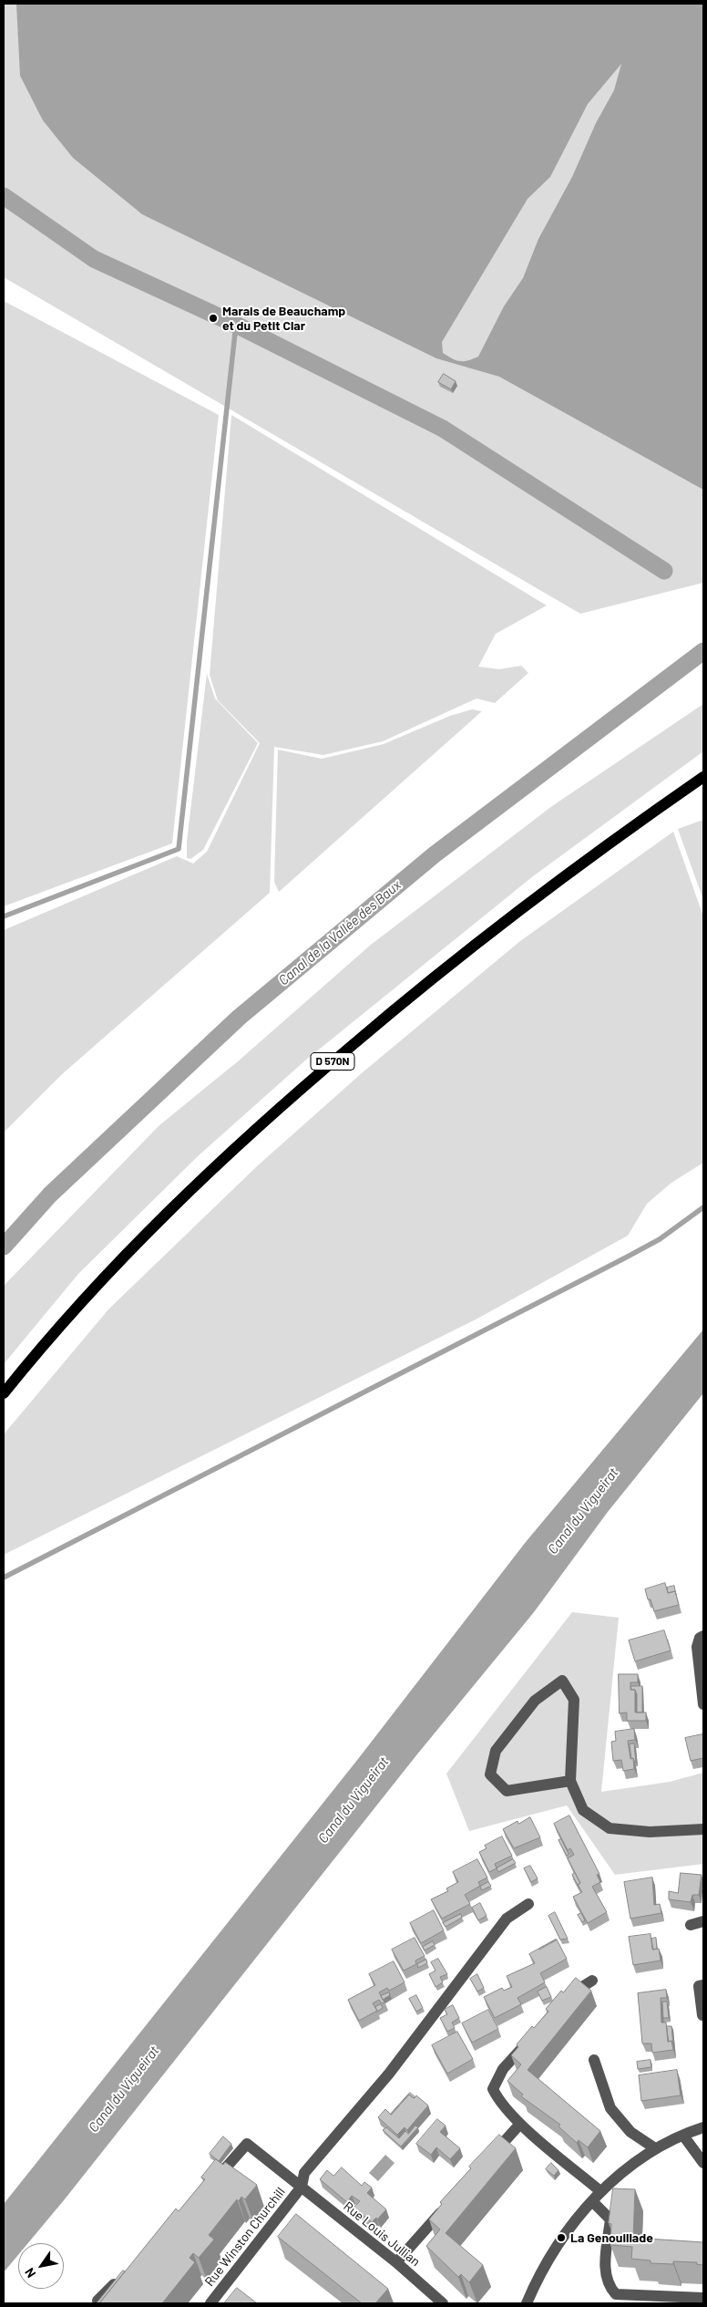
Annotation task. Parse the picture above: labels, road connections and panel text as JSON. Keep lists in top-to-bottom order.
{
  "streets": {
    "main road": ["D 570N"],
    "street": ["Rue Louis Jullian", "Rue Winston Churchill"]
  },
  "crossings": [
    ["Rue Louis Jullian", "Rue Winston Churchill"]
  ],
  "water": ["Canal de la Vallée des Baux", "Canal du Vigueirat"],
  "places": ["Marais de Beauchamp et du Petit Clar", "La Genouillade"],
  "north": "bottom left"
}
